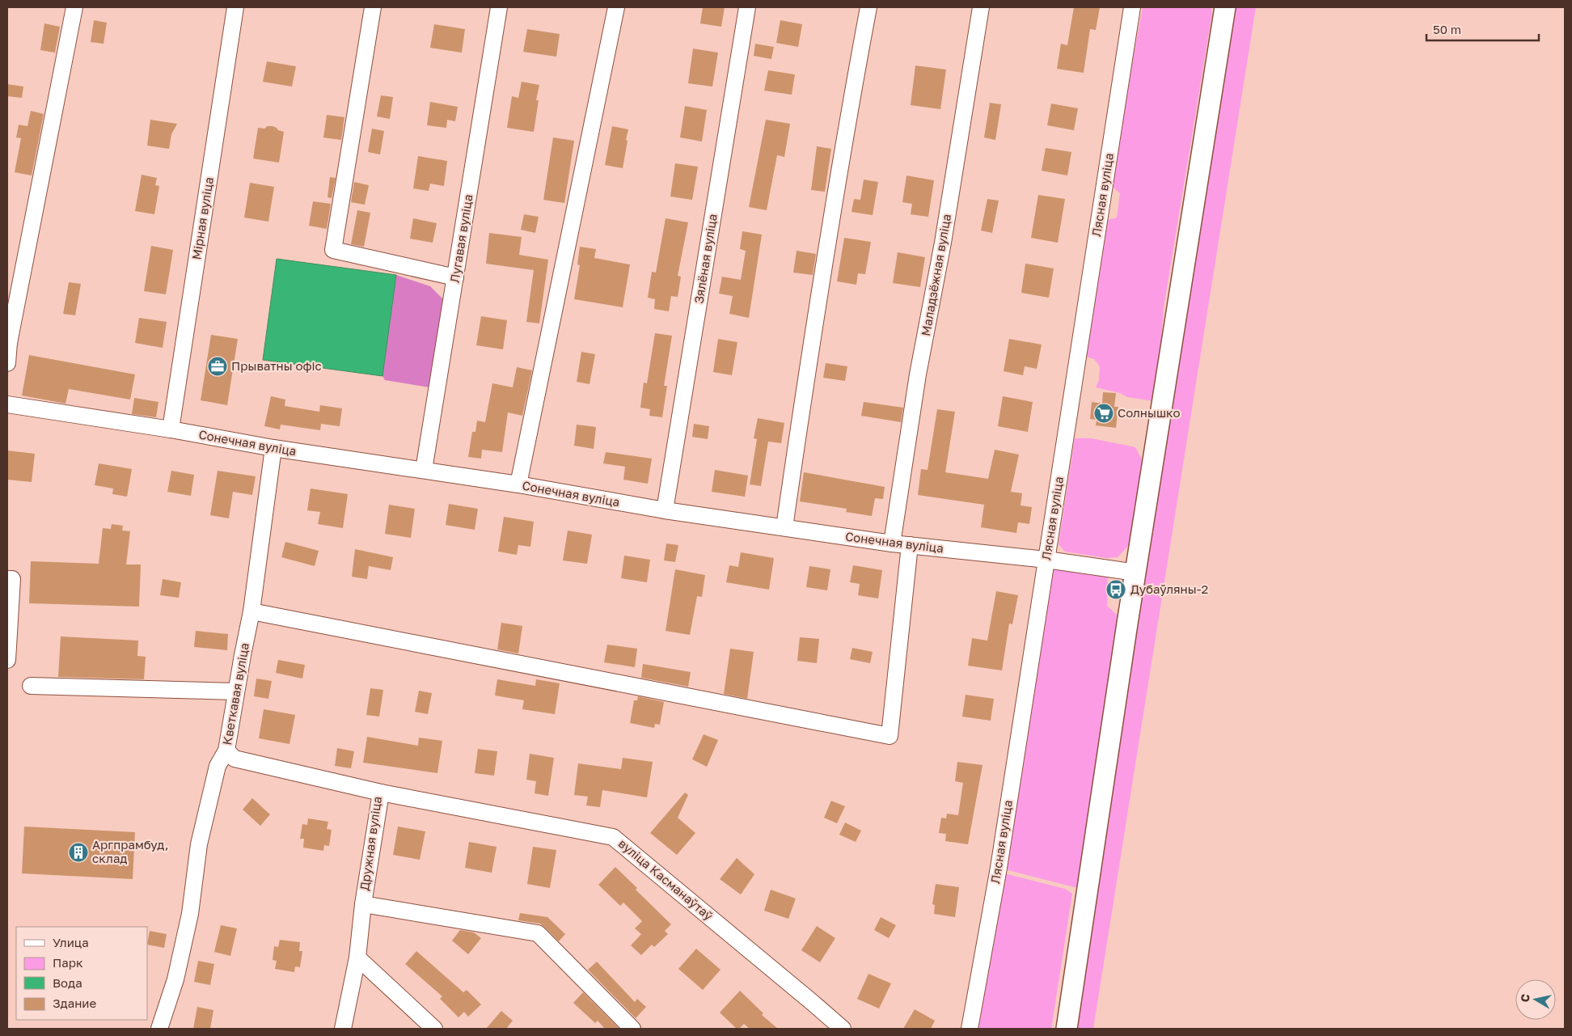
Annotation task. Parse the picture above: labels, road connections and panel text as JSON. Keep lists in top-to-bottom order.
{
  "streets": {
    "street": [
      "Лясная вуліца",
      "Мірная вуліца",
      "Лугавая вуліца",
      "Зялёная вуліца",
      "Маладзёжная вуліца",
      "Сонечная вуліца",
      "Кветкавая вуліца",
      "Дружная вуліца",
      "вуліца Касманаўтаў"
    ]
  },
  "crossings": [
    ["Лясная вуліца", "Сонечная вуліца"],
    ["Мірная вуліца", "Сонечная вуліца"],
    ["Лугавая вуліца", "Сонечная вуліца"],
    ["Зялёная вуліца", "Сонечная вуліца"],
    ["Маладзёжная вуліца", "Сонечная вуліца"],
    ["Сонечная вуліца", "Кветкавая вуліца"],
    ["Кветкавая вуліца", "Дружная вуліца"],
    ["Дружная вуліца", "вуліца Касманаўтаў"]
  ],
  "places": {
    "office": ["Прыватны офіс"],
    "supermarket": ["Солнышко"],
    "bus stop": ["Дубаўляны-2"],
    "building": ["Аргпрамбуд, склад"]
  },
  "legend": [
    "Улица",
    "Парк",
    "Вода",
    "Здание"
  ],
  "scale_bar": "50 m",
  "north": "left"
}
